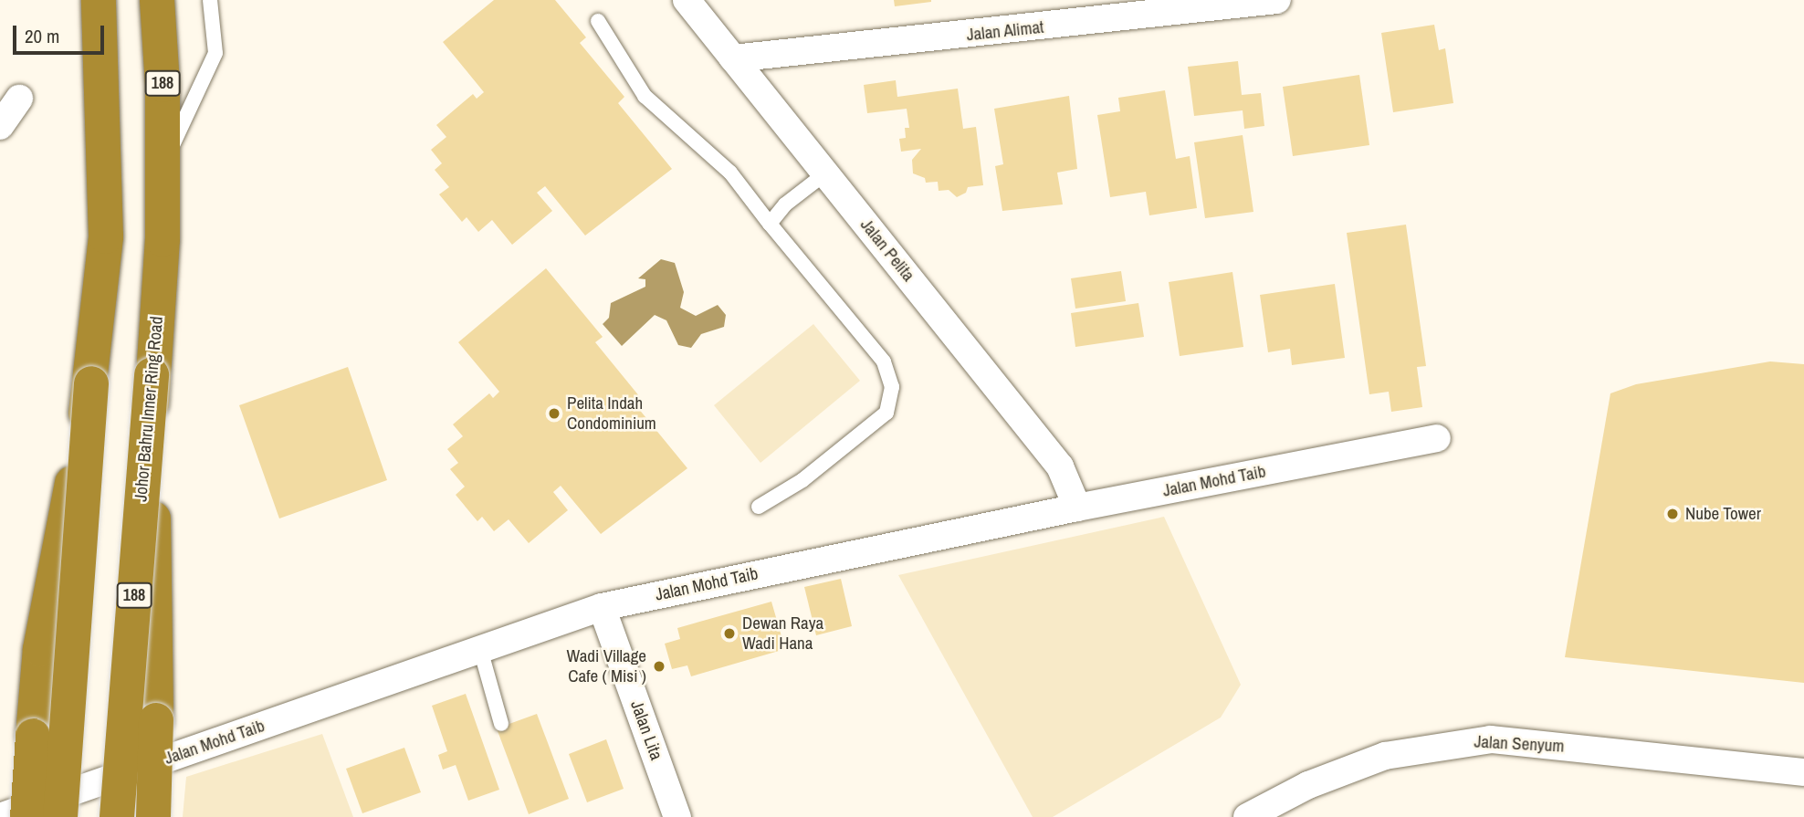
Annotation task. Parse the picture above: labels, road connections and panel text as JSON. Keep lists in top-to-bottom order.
{
  "streets": {
    "highway": ["188", "Johor Bahru Inner Ring Road"],
    "street": [
      "Jalan Alimat",
      "Jalan Pelita",
      "Jalan Mohd Taib",
      "Jalan Lita",
      "Jalan Senyum"
    ]
  },
  "crossings": [
    ["Jalan Alimat", "Jalan Pelita"],
    ["Jalan Pelita", "Jalan Mohd Taib"],
    ["Jalan Mohd Taib", "Jalan Lita"]
  ],
  "places": [
    "Pelita Indah Condominium",
    "Nube Tower",
    "Dewan Raya Wadi Hana",
    "Wadi Village Cafe ( Misi )"
  ],
  "scale_bar": "20 m"
}
